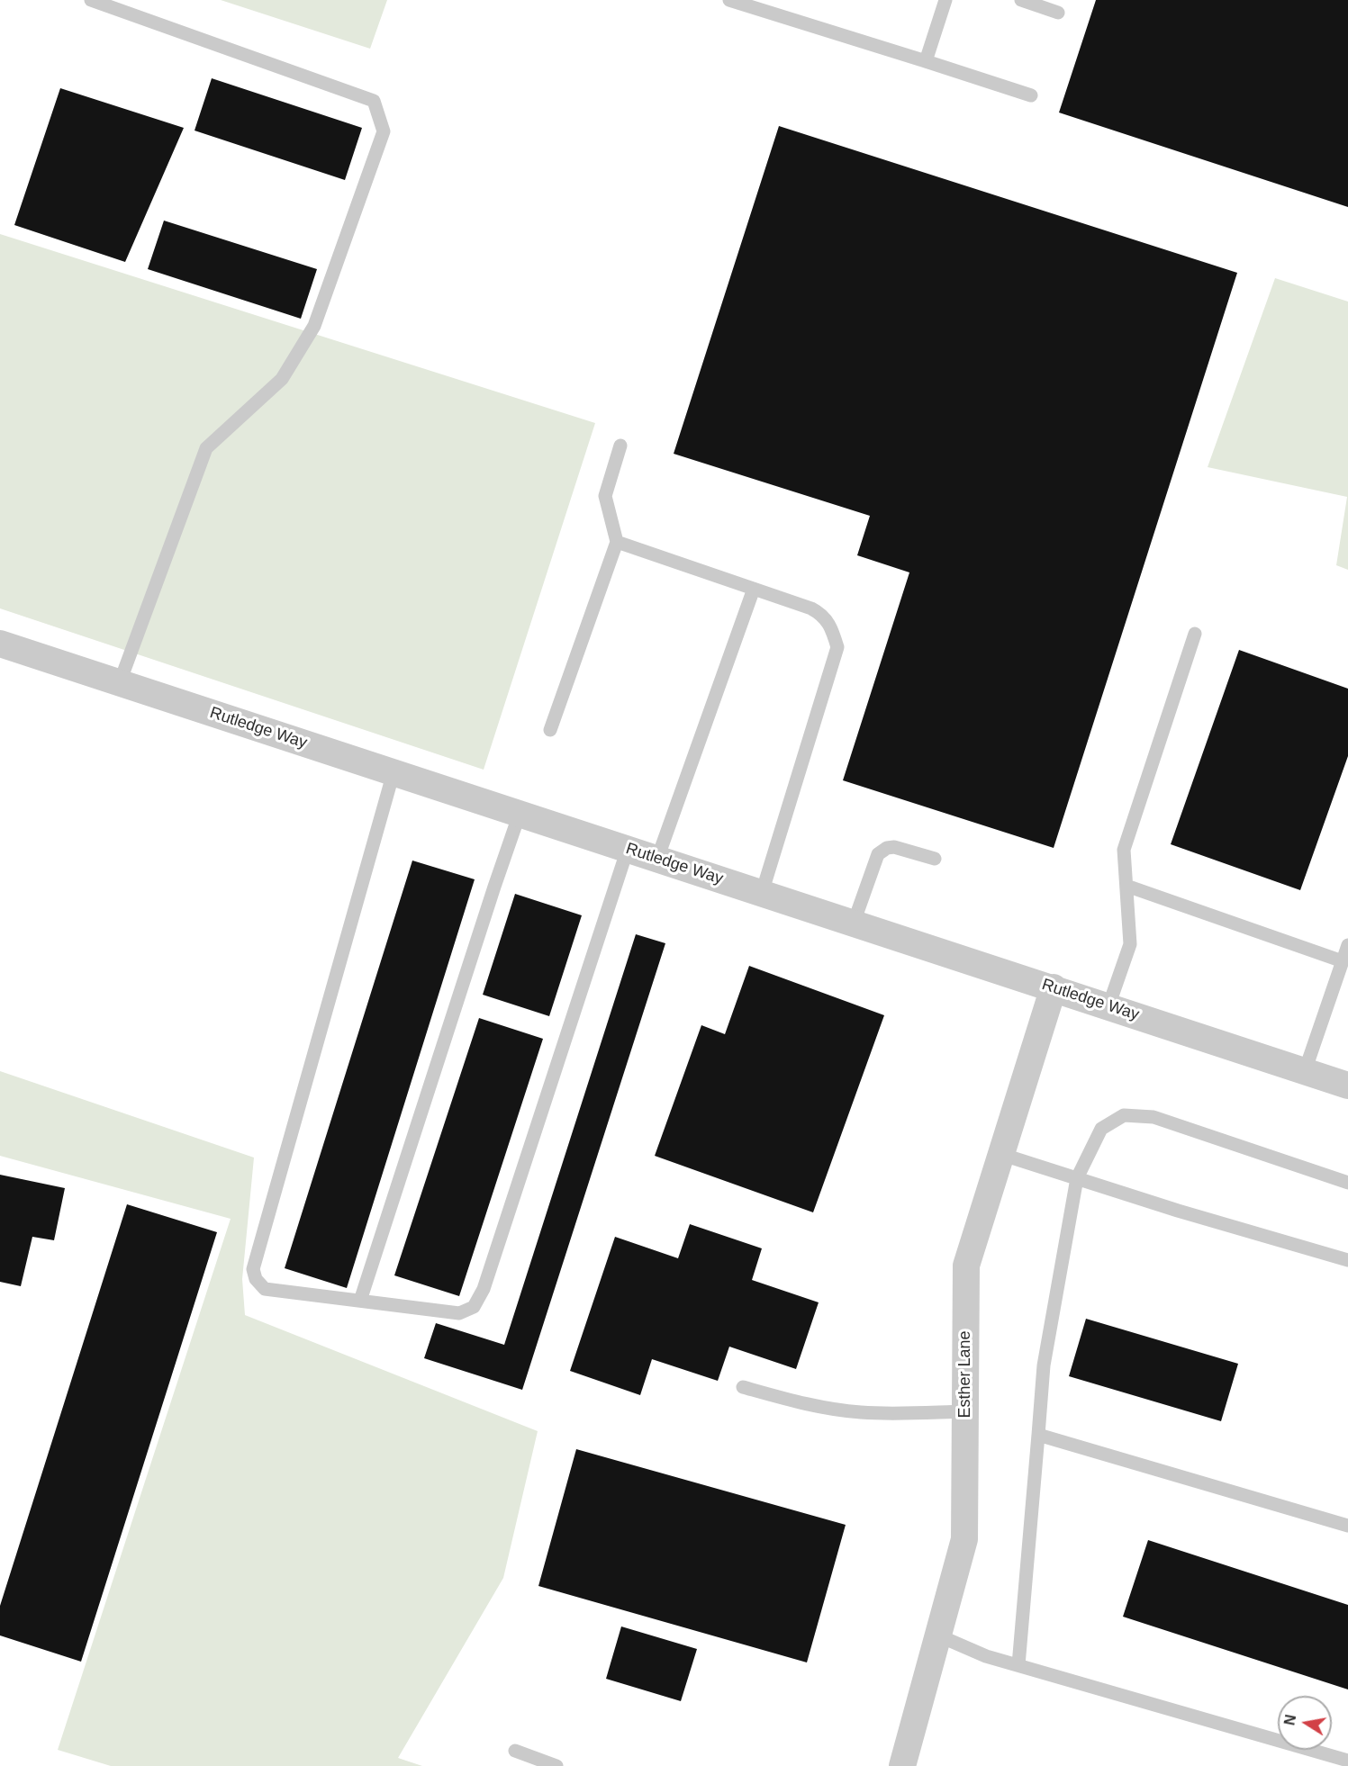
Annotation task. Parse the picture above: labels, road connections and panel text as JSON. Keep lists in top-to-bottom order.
{
  "streets": {
    "street": ["Rutledge Way", "Esther Lane"]
  },
  "crossings": [
    ["Rutledge Way", "Esther Lane"]
  ],
  "north": "left"
}
